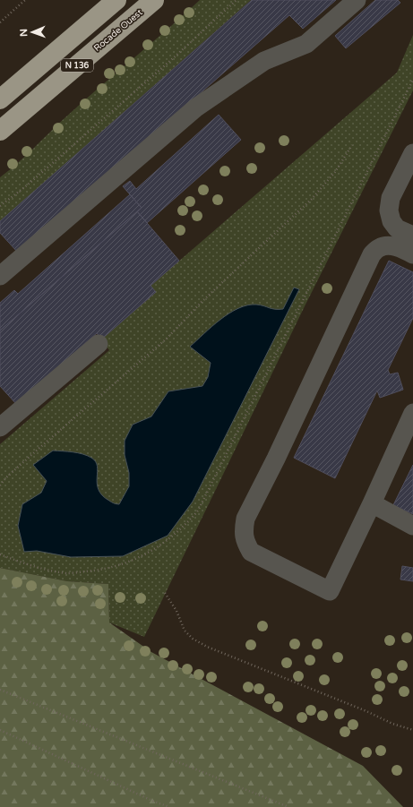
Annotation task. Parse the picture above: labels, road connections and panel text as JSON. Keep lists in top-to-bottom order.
{
  "streets": {
    "highway": ["Rocade Ouest", "N 136"]
  },
  "north": "left"
}
